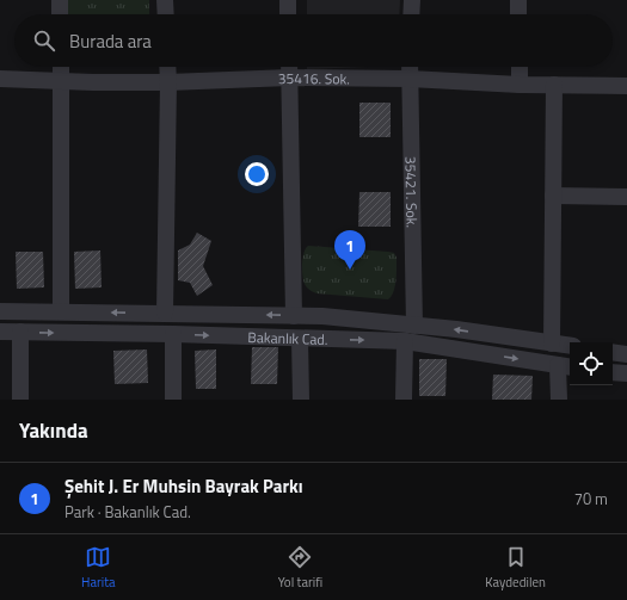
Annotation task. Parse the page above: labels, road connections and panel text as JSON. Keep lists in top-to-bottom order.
{
  "streets": {
    "street": ["35416. Sok.", "35421. Sok.", "Bakanlık Cad."]
  },
  "crossings": [
    ["35416. Sok.", "35421. Sok."],
    ["35421. Sok.", "Bakanlık Cad."]
  ],
  "page": {
    "search": "Burada ara",
    "pins": "1",
    "heading": "Yakında",
    "list": [
      {
        "mark": "1",
        "name": "Şehit J. Er Muhsin Bayrak Parkı",
        "note": "Park · Bakanlık Cad.",
        "value": "70 m"
      }
    ],
    "nav": ["Harita", "Yol tarifi", "Kaydedilen"]
  }
}
